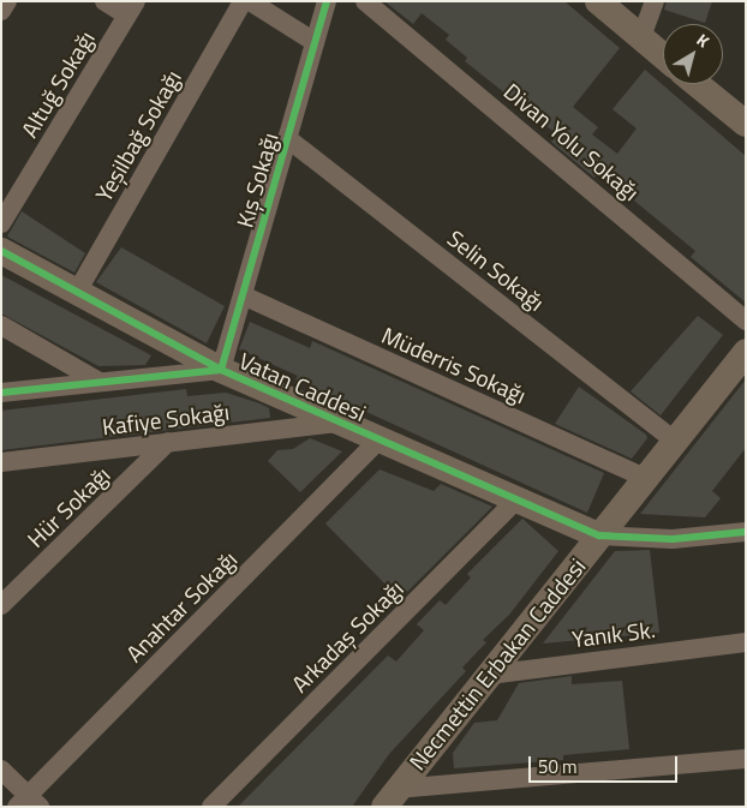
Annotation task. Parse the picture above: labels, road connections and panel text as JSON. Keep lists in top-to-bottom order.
{
  "streets": {
    "street": [
      "Altuğ Sokağı",
      "Yeşilbağ Sokağı",
      "Divan Yolu Sokağı",
      "Kış Sokağı",
      "Selin Sokağı",
      "Müderris Sokağı",
      "Vatan Caddesi",
      "Kafiye Sokağı",
      "Hür Sokağı",
      "Anahtar Sokağı",
      "Yanık Sk.",
      "Arkadaş Sokağı",
      "Necmettin Erbakan Caddesi"
    ]
  },
  "crossings": [
    ["Yeşilbağ Sokağı", "Vatan Caddesi"],
    ["Kış Sokağı", "Selin Sokağı"],
    ["Kış Sokağı", "Müderris Sokağı"],
    ["Kış Sokağı", "Vatan Caddesi"],
    ["Selin Sokağı", "Necmettin Erbakan Caddesi"],
    ["Müderris Sokağı", "Necmettin Erbakan Caddesi"],
    ["Vatan Caddesi", "Kafiye Sokağı"],
    ["Vatan Caddesi", "Anahtar Sokağı"],
    ["Vatan Caddesi", "Arkadaş Sokağı"],
    ["Vatan Caddesi", "Necmettin Erbakan Caddesi"],
    ["Kafiye Sokağı", "Hür Sokağı"],
    ["Yanık Sk.", "Necmettin Erbakan Caddesi"]
  ],
  "scale_bar": "50 m",
  "north": "top right"
}
